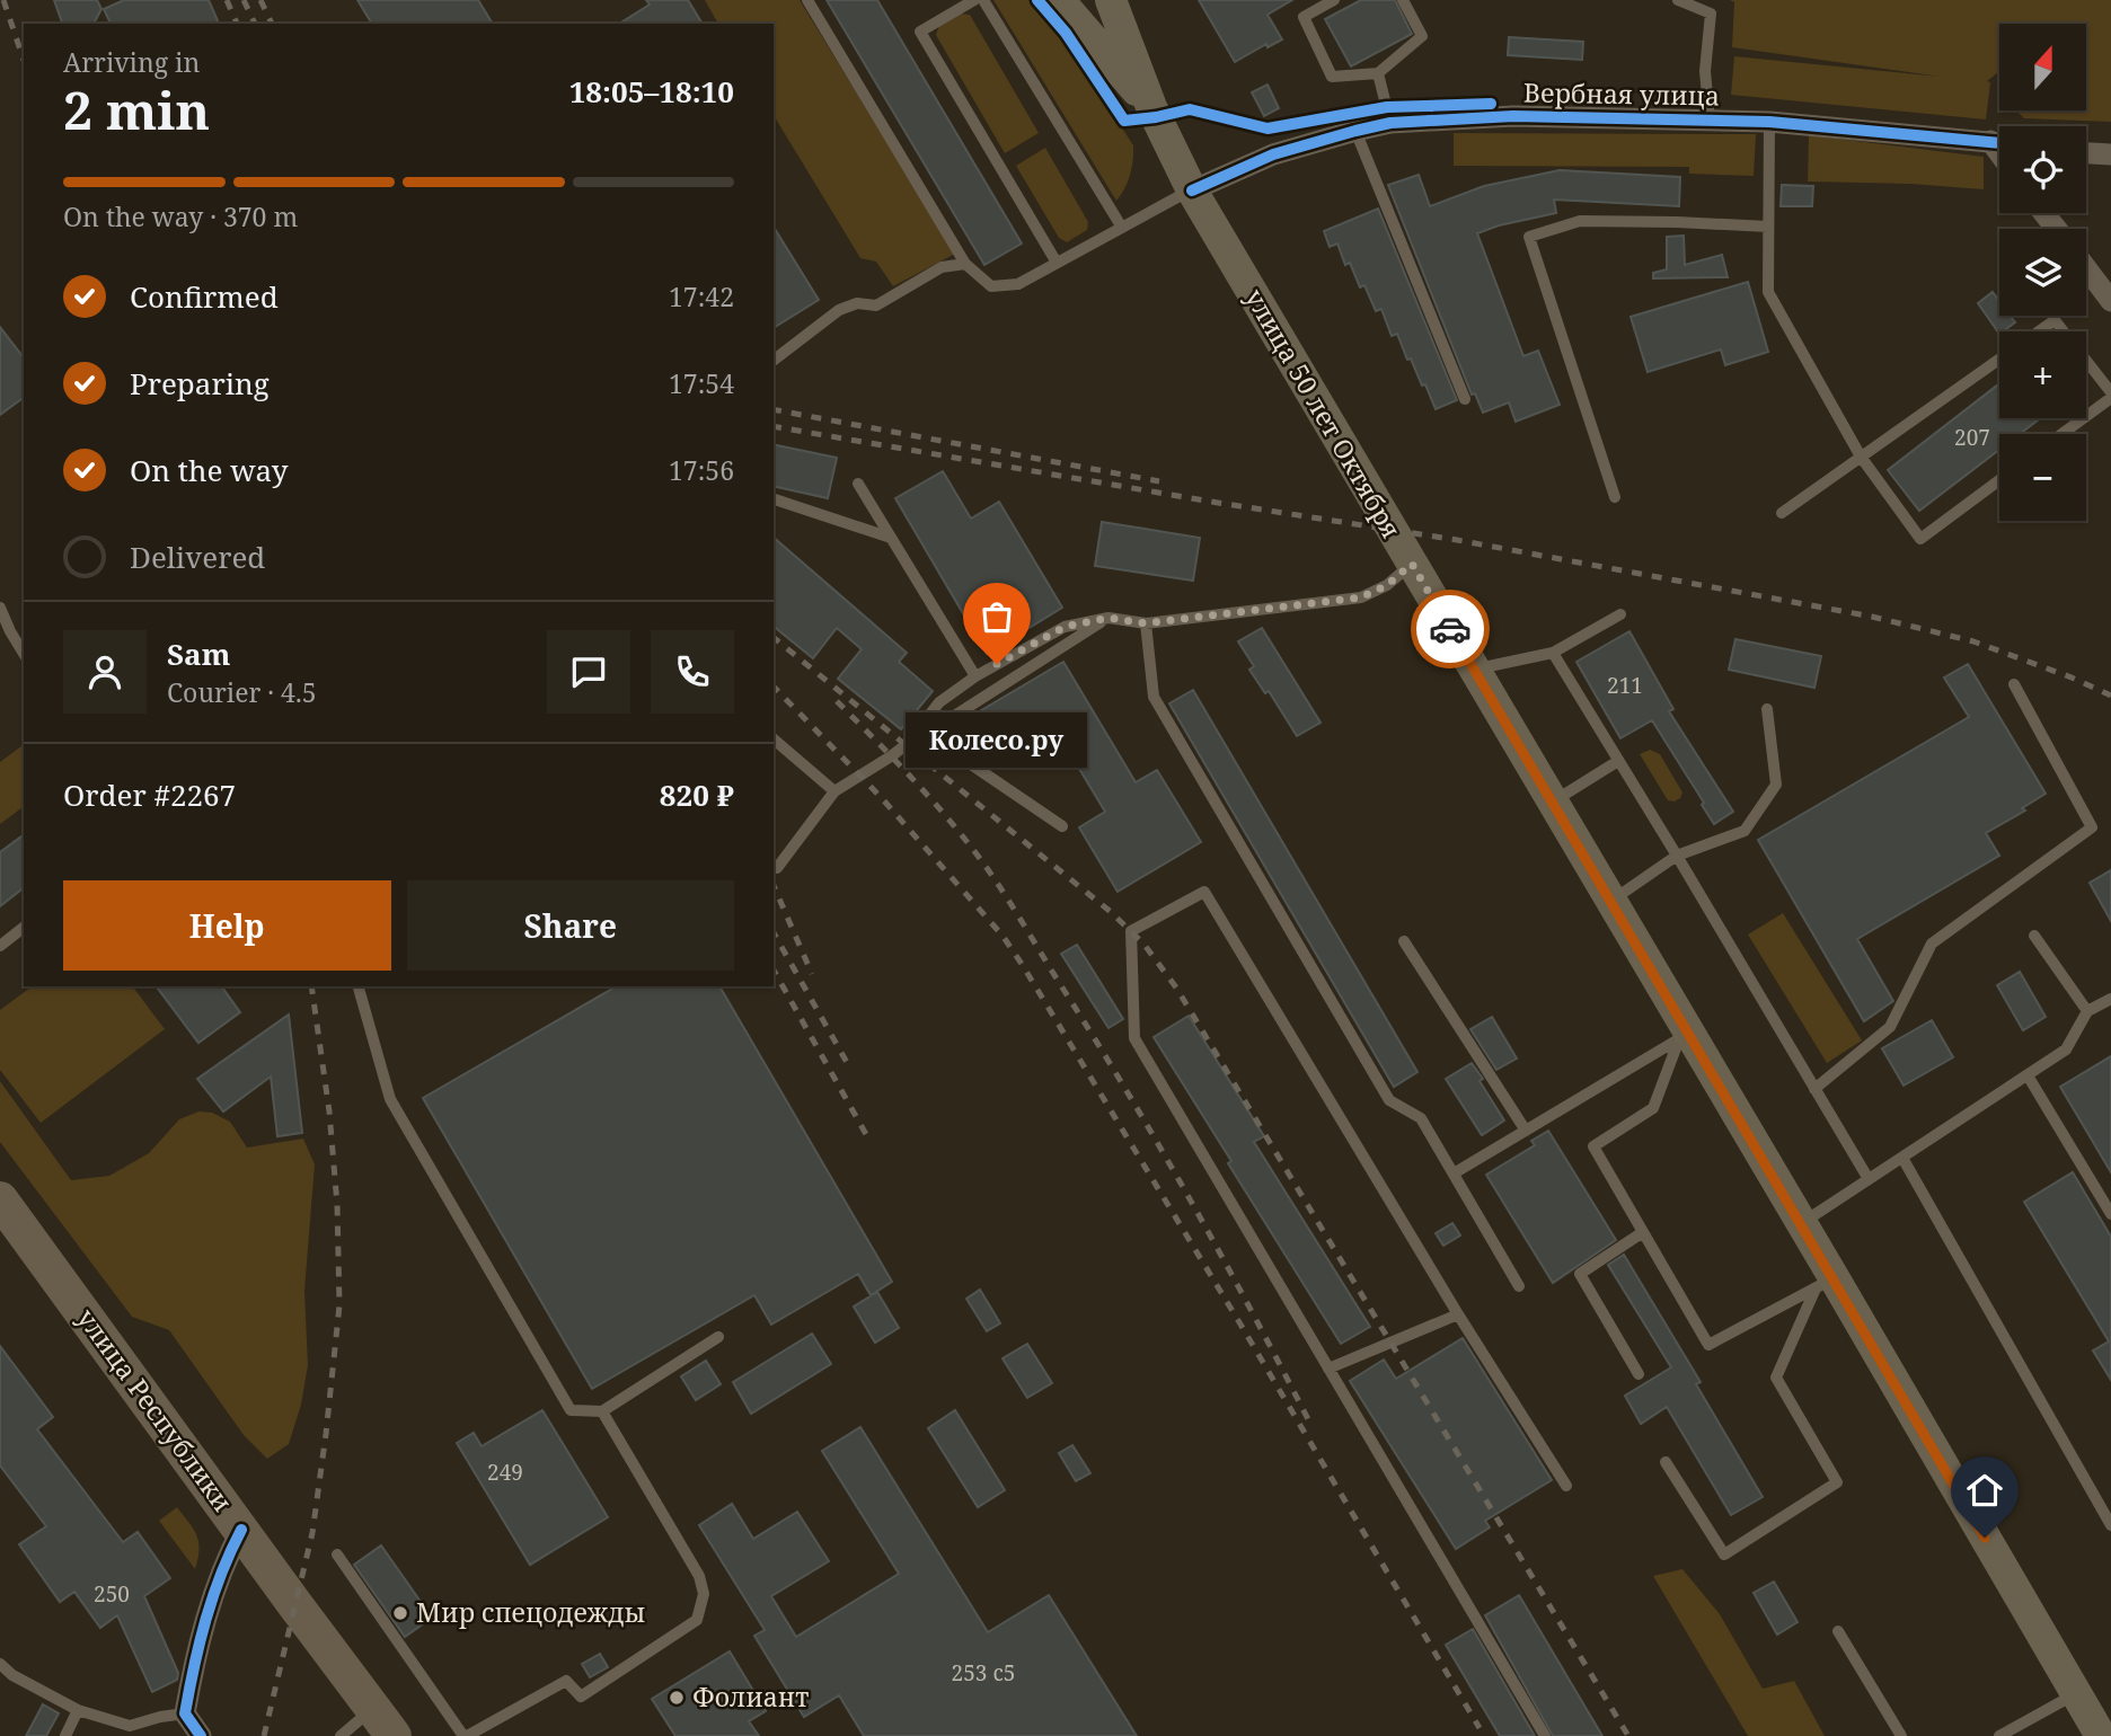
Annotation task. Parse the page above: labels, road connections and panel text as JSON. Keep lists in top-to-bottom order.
{
  "streets": {
    "main road": ["улица 50 лет Октября", "улица Республики"],
    "street": ["Вербная улица"]
  },
  "crossings": [
    ["Вербная улица", "улица 50 лет Октября"]
  ],
  "places": ["Колесо.ру", "Мир спецодежды", "Фолиант"],
  "house_numbers": [
    "207",
    "211",
    "249",
    "250",
    "253 c5"
  ],
  "north": "top",
  "page": {
    "map_buttons": ["+", "−"],
    "heading": ["2 min", "Arriving in", "18:05–18:10"],
    "panel": [
      "Sam",
      "Courier · 4.5",
      "Order #2267",
      "820 ₽"
    ],
    "bar": "On the way · 370 m",
    "list": [
      ["Confirmed", "17:42"],
      ["Preparing", "17:54"],
      ["On the way", "17:56"],
      "Delivered"
    ],
    "bubble": "Колесо.ру",
    "buttons": ["Help", "Share"]
  }
}
